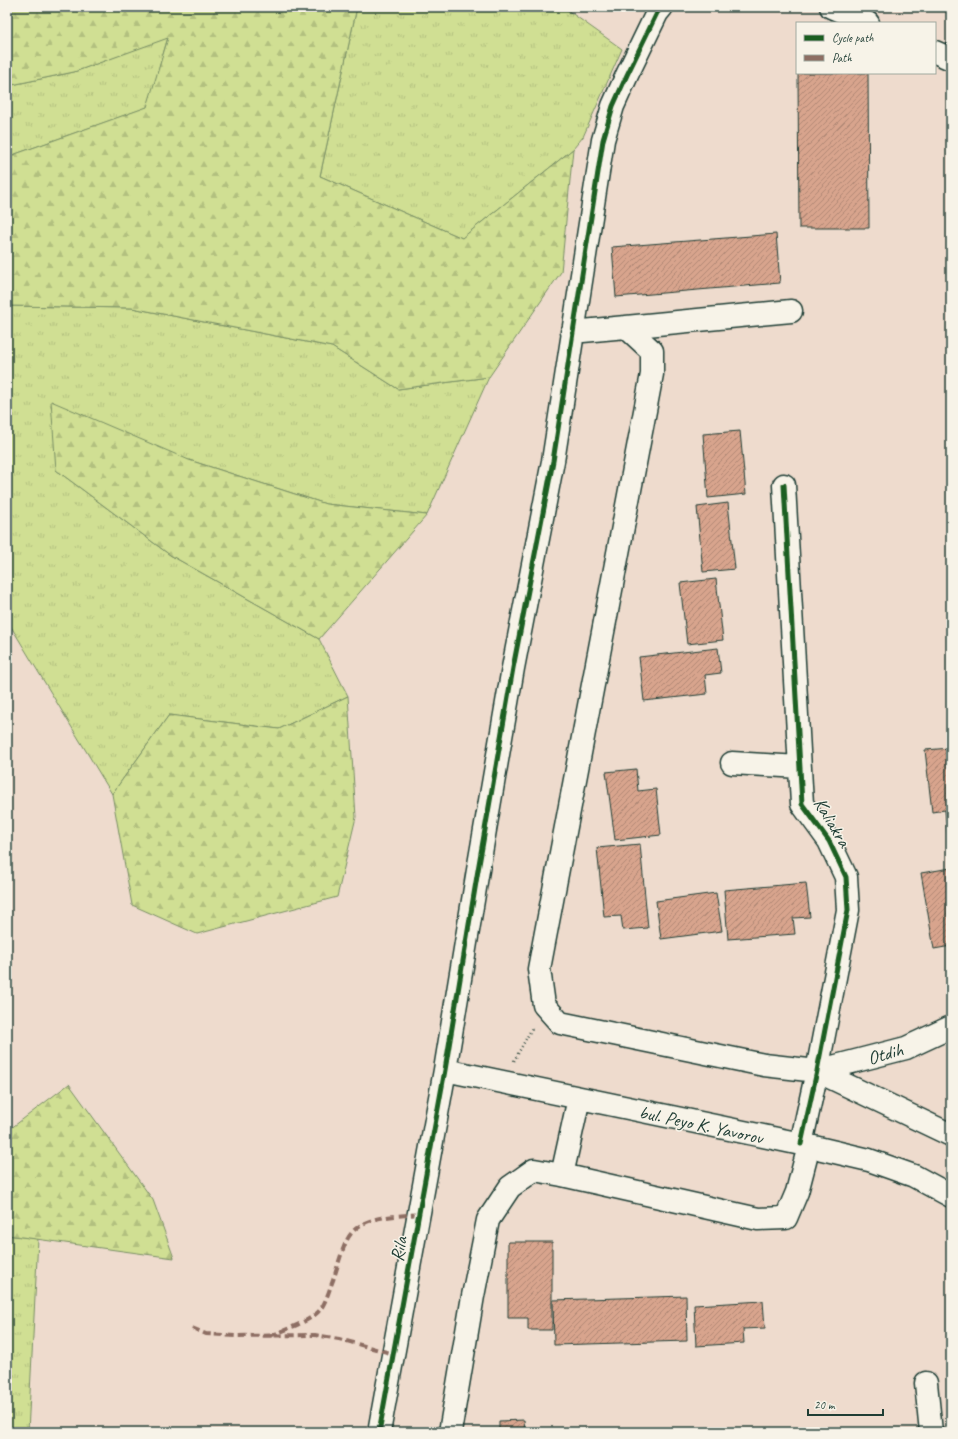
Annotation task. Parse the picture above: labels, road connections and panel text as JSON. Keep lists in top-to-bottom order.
{
  "streets": {
    "street": [
      "Kaliakra",
      "Otdih",
      "bul. Peyo K. Yavorov",
      "Rila"
    ]
  },
  "crossings": [
    ["Kaliakra", "Otdih"],
    ["Kaliakra", "bul. Peyo K. Yavorov"],
    ["bul. Peyo K. Yavorov", "Rila"]
  ],
  "legend": ["Cycle path", "Path"],
  "scale_bar": "20 m"
}
